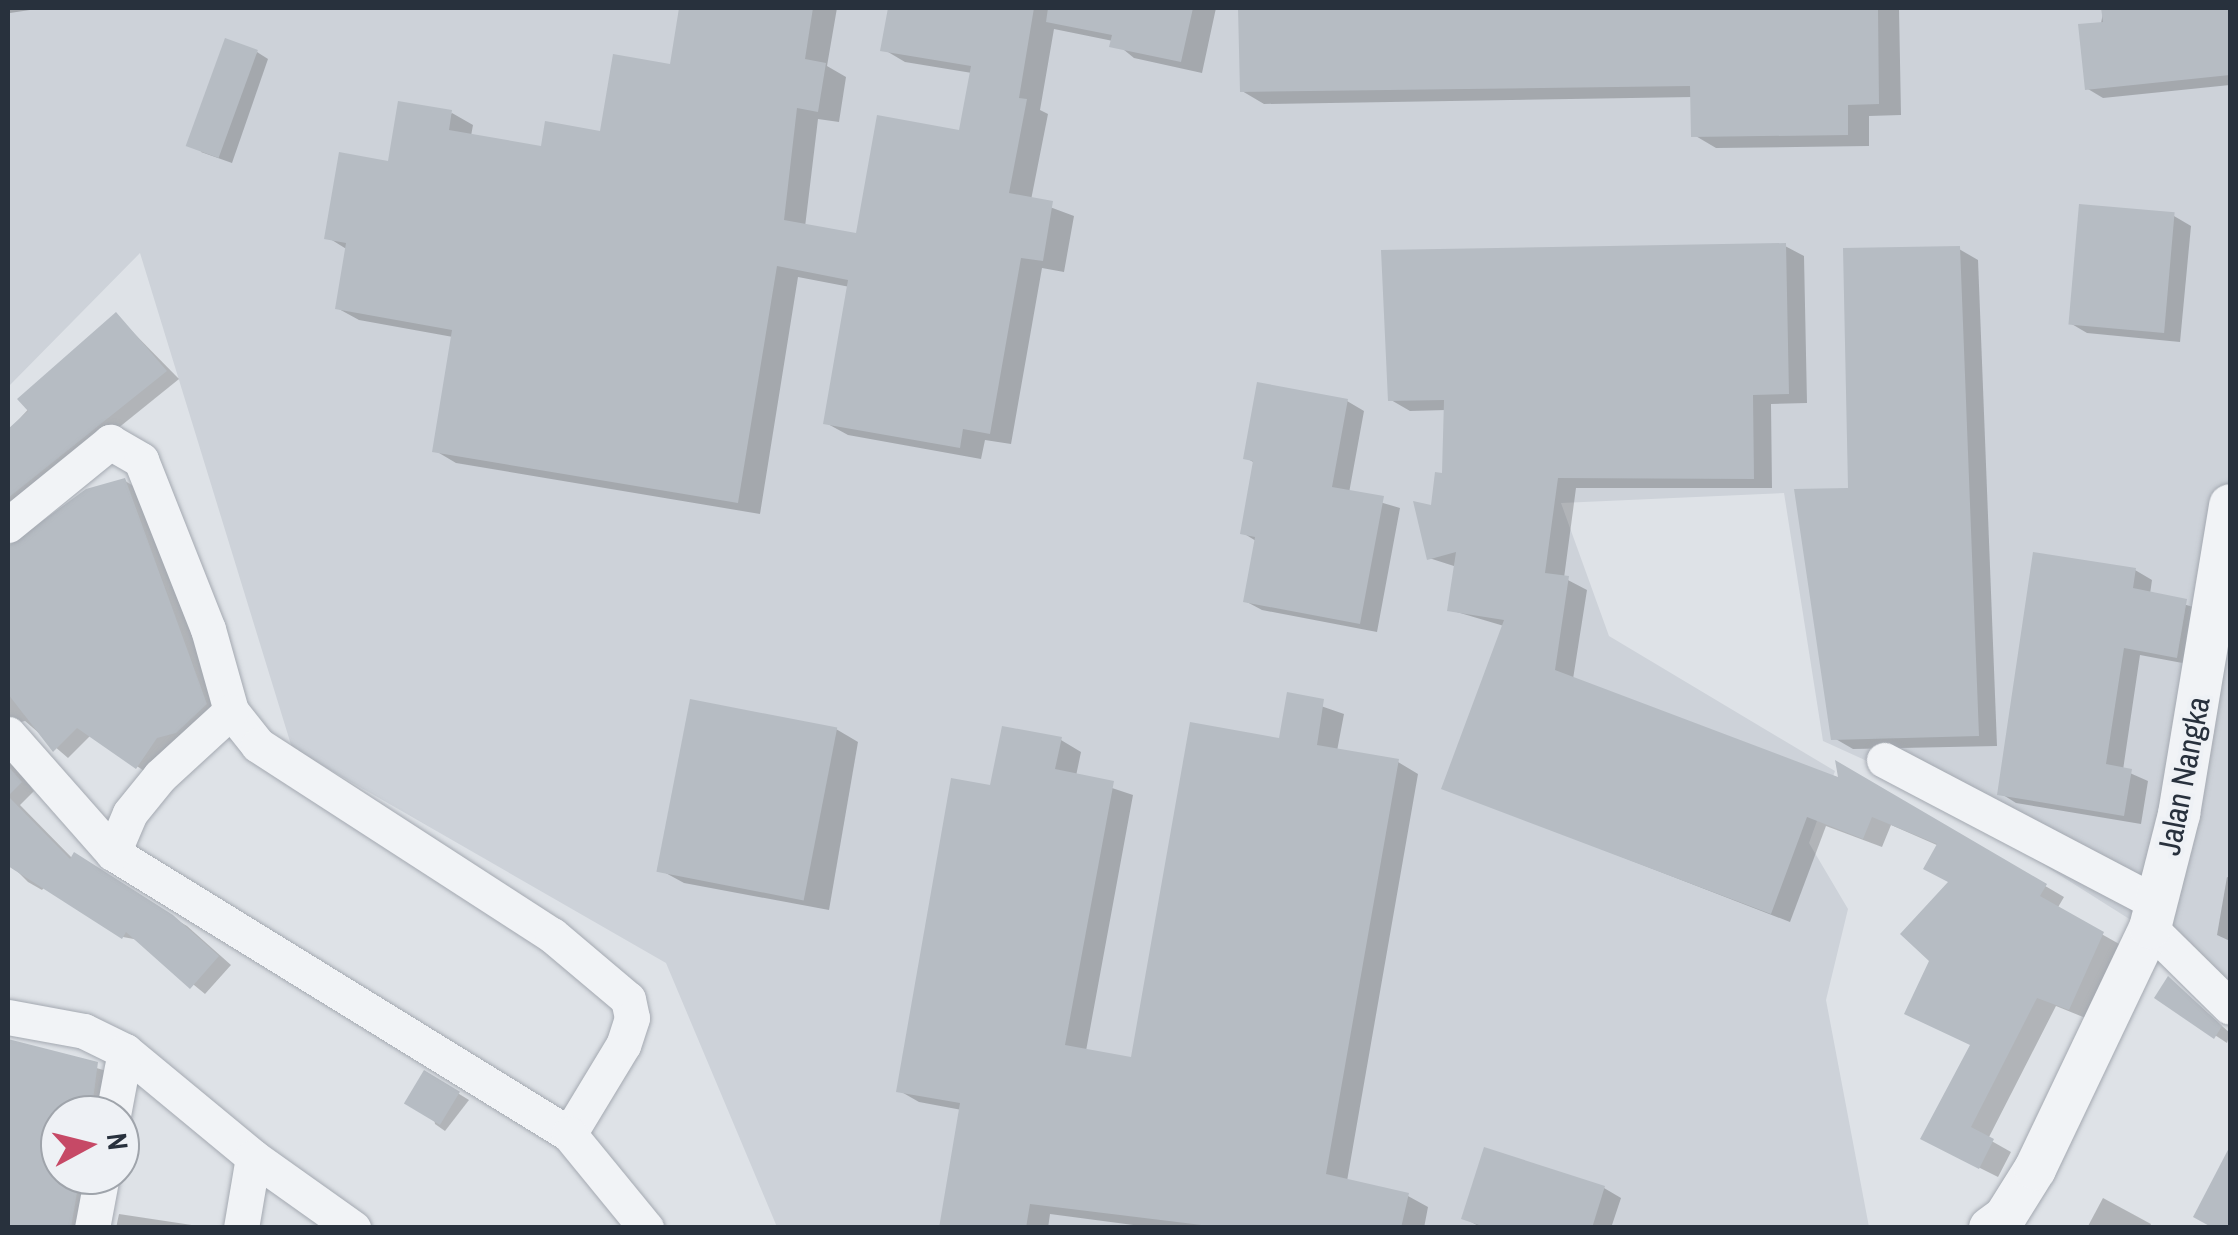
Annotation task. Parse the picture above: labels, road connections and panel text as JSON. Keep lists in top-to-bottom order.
{
  "streets": {
    "street": ["Jalan Nangka"]
  },
  "north": "right"
}
